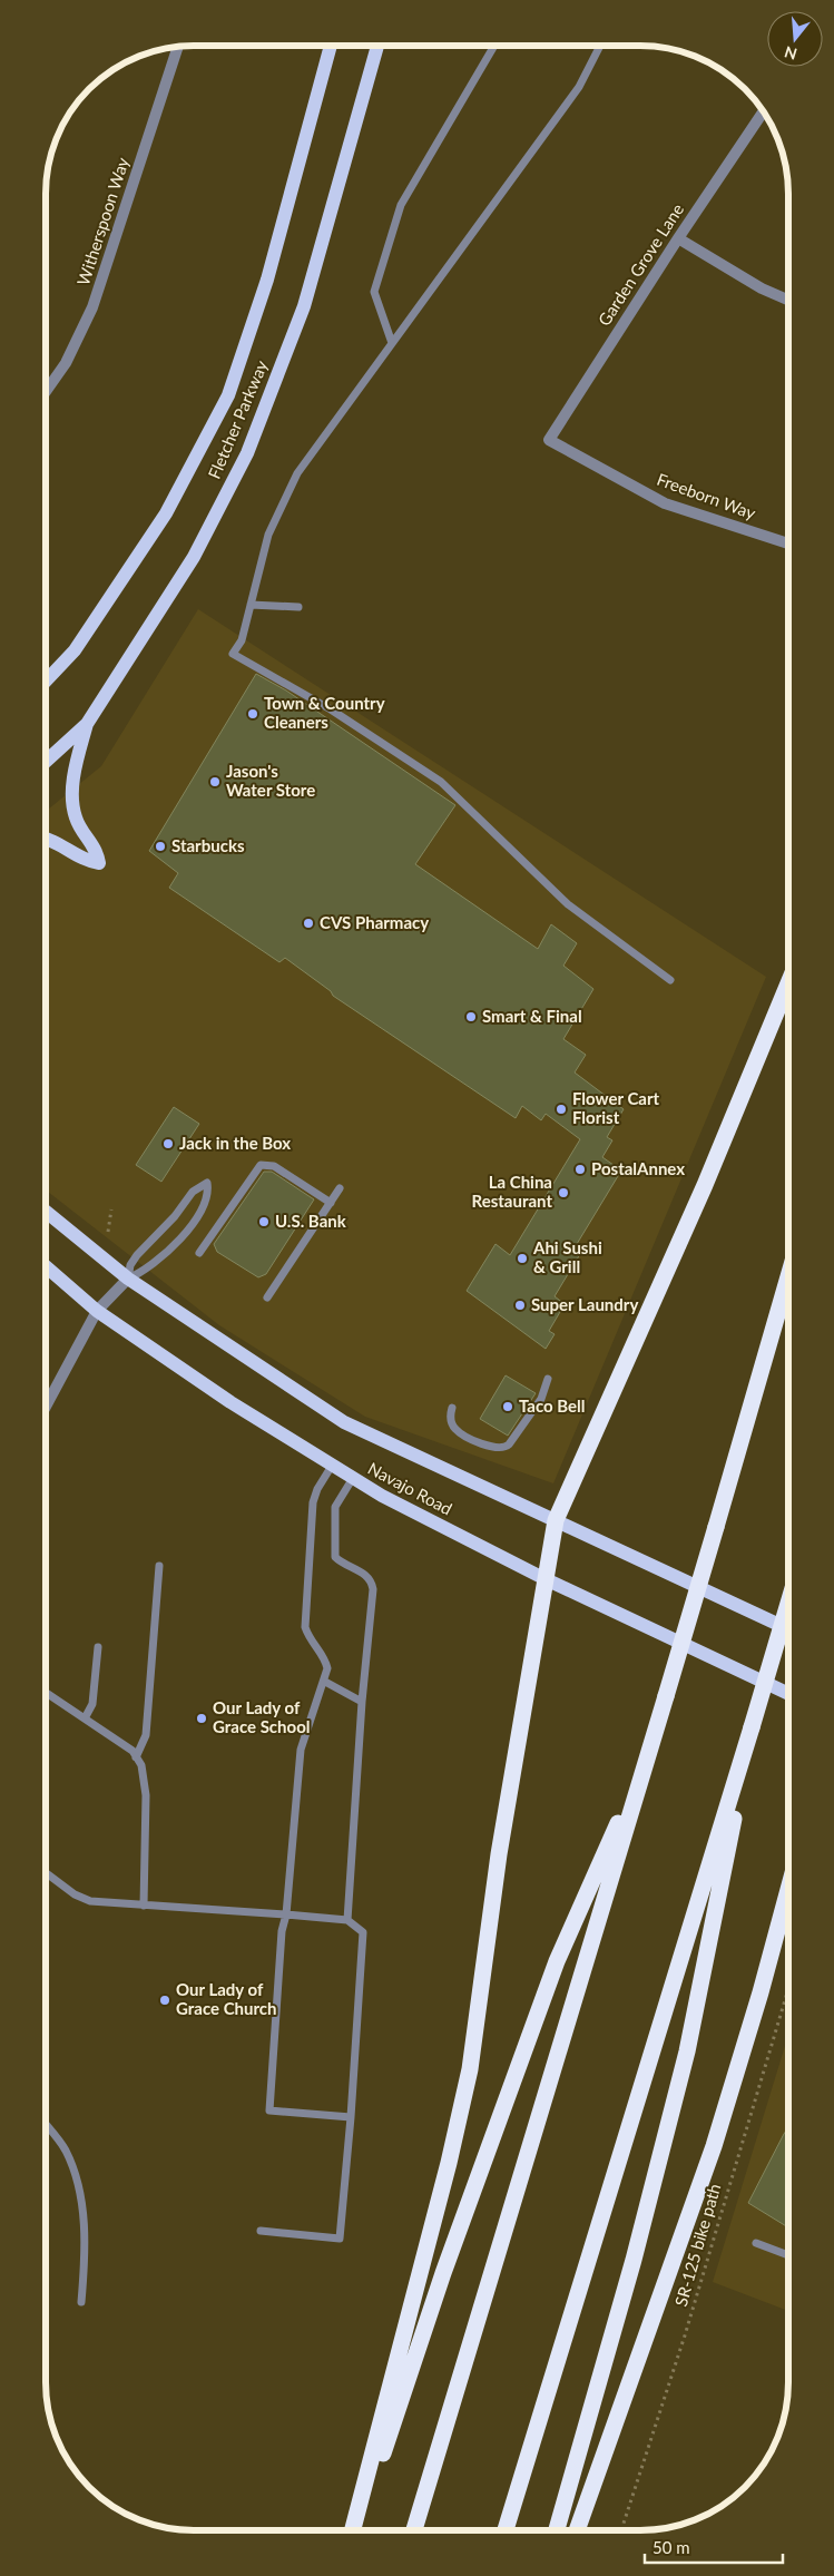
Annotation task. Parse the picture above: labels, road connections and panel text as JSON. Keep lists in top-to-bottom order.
{
  "streets": {
    "main road": ["Fletcher Parkway", "Navajo Road"],
    "street": ["Witherspoon Way", "Garden Grove Lane", "Freeborn Way"],
    "path": ["SR-125 bike path"]
  },
  "crossings": [
    ["Garden Grove Lane", "Freeborn Way"]
  ],
  "places": [
    "Town & Country Cleaners",
    "Jason's Water Store",
    "Starbucks",
    "CVS Pharmacy",
    "Smart & Final",
    "Flower Cart Florist",
    "Jack in the Box",
    "PostalAnnex",
    "La China Restaurant",
    "U.S. Bank",
    "Ahi Sushi & Grill",
    "Super Laundry",
    "Taco Bell",
    "Our Lady of Grace School",
    "Our Lady of Grace Church"
  ],
  "scale_bar": "50 m",
  "north": "bottom"
}
